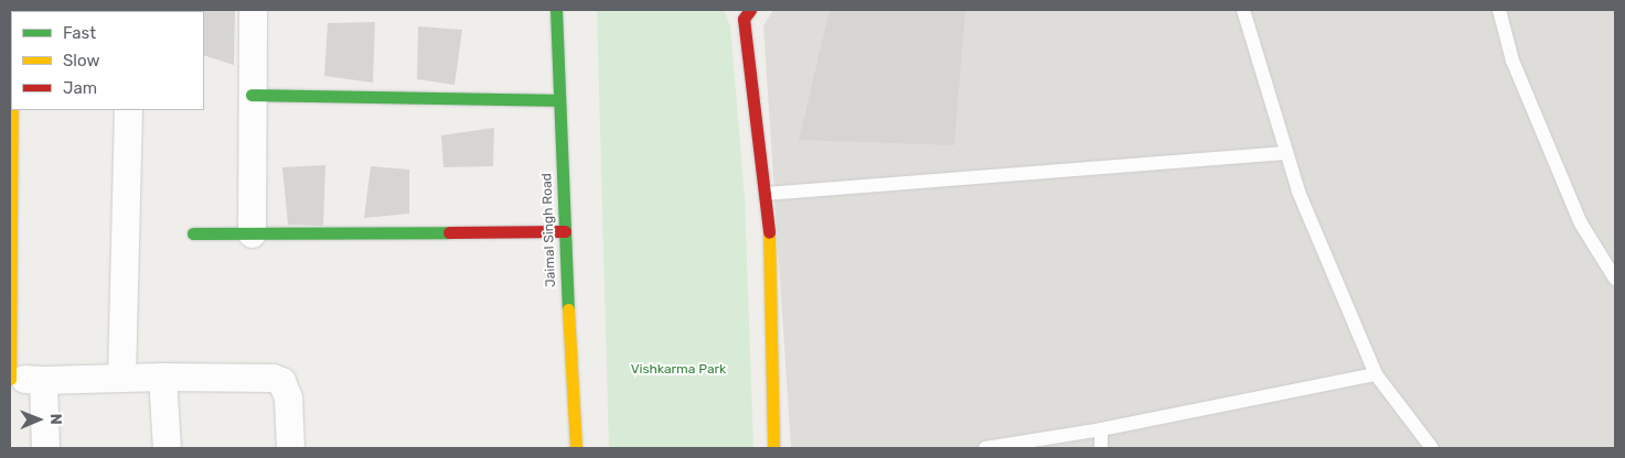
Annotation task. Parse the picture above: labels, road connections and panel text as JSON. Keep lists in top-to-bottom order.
{
  "streets": {
    "street": ["Jaimal Singh Road"]
  },
  "parks": ["Vishkarma Park"],
  "legend": ["Fast", "Slow", "Jam"],
  "north": "right"
}
